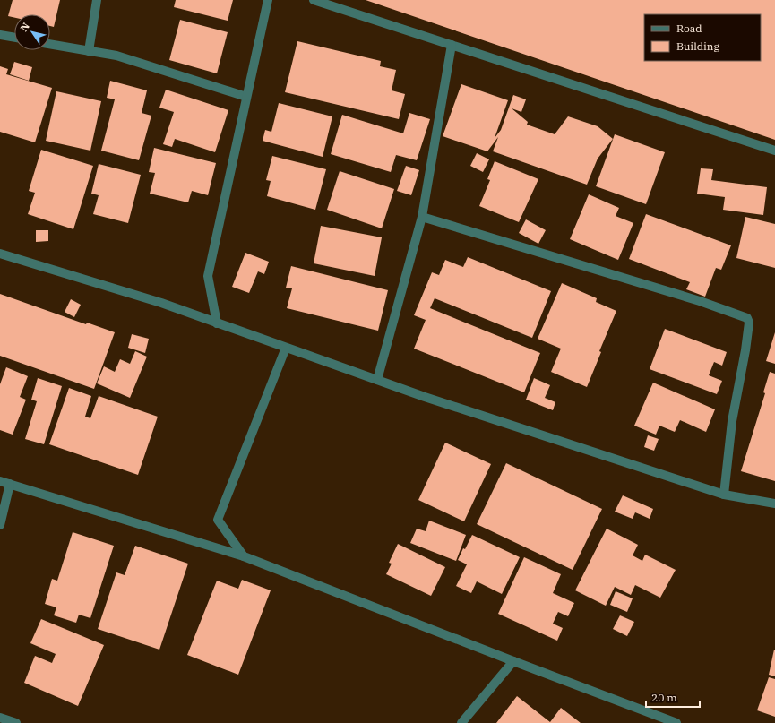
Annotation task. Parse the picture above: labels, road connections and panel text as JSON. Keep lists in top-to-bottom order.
{
  "legend": ["Road", "Building"],
  "scale_bar": "20 m",
  "north": "top left"
}
